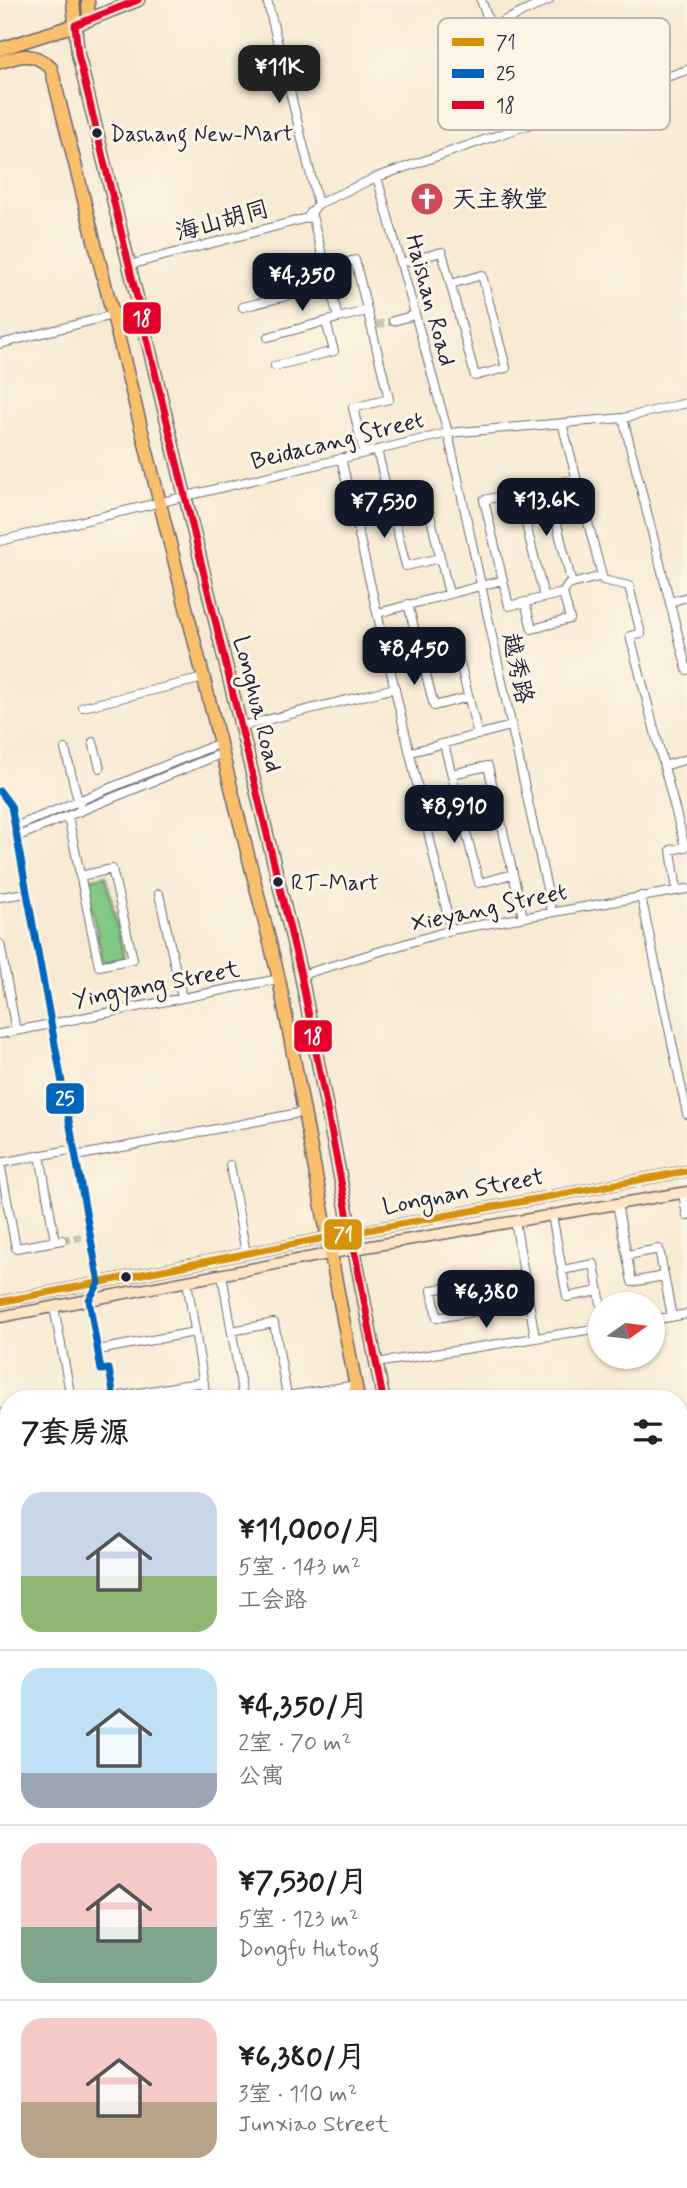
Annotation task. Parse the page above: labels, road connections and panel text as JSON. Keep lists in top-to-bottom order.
{
  "streets": {
    "main road": ["Longhua Road", "Longnan Street"],
    "street": [
      "海山胡同",
      "Haishan Road",
      "Beidacang Street",
      "越秀路",
      "Xieyang Street",
      "Yingyang Street"
    ]
  },
  "crossings": [
    ["海山胡同", "Longhua Road"],
    ["Haishan Road", "Beidacang Street"],
    ["Haishan Road", "越秀路"],
    ["Beidacang Street", "越秀路"],
    ["Beidacang Street", "Longhua Road"],
    ["越秀路", "Xieyang Street"],
    ["Longhua Road", "Xieyang Street"],
    ["Longhua Road", "Yingyang Street"],
    ["Longhua Road", "Longnan Street"]
  ],
  "places": {
    "other": ["Dashang New-Mart", "RT-Mart"],
    "church": ["天主教堂"]
  },
  "lines": ["transit line 18", "transit line 25", "transit line 71"],
  "legend": ["71", "25", "18"],
  "north": "right",
  "page": {
    "price": [
      "¥11K",
      "¥4,350",
      "¥13.6K",
      "¥7,530",
      "¥8,450",
      "¥8,910",
      "¥6,380"
    ],
    "heading": "7套房源",
    "list": [
      {
        "name": "¥11,000/月",
        "note": "5室 · 143 m² · 工会路"
      },
      {
        "name": "¥4,350/月",
        "note": "2室 · 70 m² · 公寓"
      },
      {
        "name": "¥7,530/月",
        "note": "5室 · 123 m² · Dongfu Hutong"
      },
      {
        "name": "¥6,380/月",
        "note": "3室 · 110 m² · Junxiao Street"
      }
    ]
  }
}
